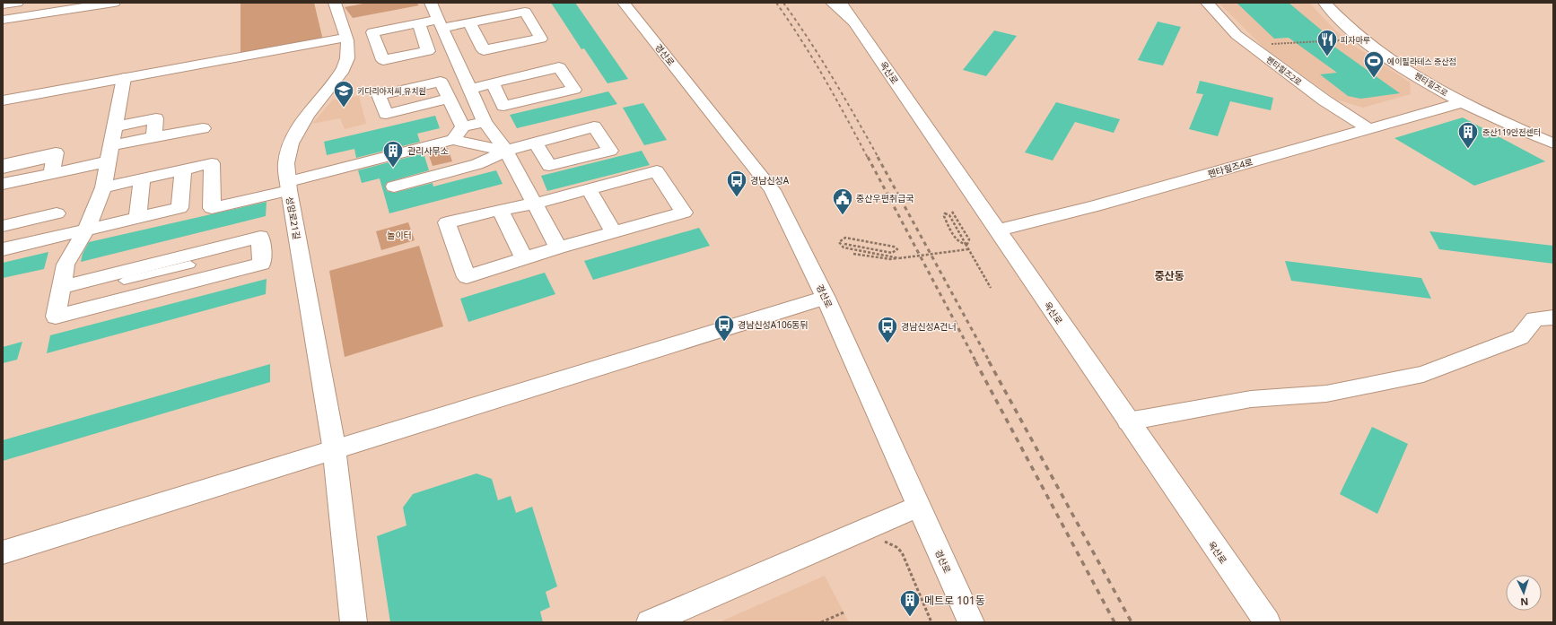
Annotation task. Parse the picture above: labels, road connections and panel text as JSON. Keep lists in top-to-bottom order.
{
  "streets": {
    "street": [
      "경산로",
      "펜타힐즈2로",
      "옥산로",
      "펜타힐즈로",
      "펜타힐즈4로",
      "성암로21길"
    ]
  },
  "crossings": [
    ["펜타힐즈2로", "펜타힐즈4로"],
    ["옥산로", "펜타힐즈4로"],
    ["펜타힐즈로", "펜타힐즈4로"]
  ],
  "districts": ["중산동"],
  "parks": ["놀이터"],
  "places": {
    "restaurant": ["피자마루"],
    "sports": ["에이필라테스 중산점"],
    "school or university": ["키다리아저씨 유치원"],
    "building": ["중산119안전센터", "관리사무소", "메트로 101동"],
    "bus stop": ["경남신성A", "경남신성A106동뒤", "경남신성A건너"],
    "public building": ["중산우편취급국"]
  },
  "north": "bottom"
}
